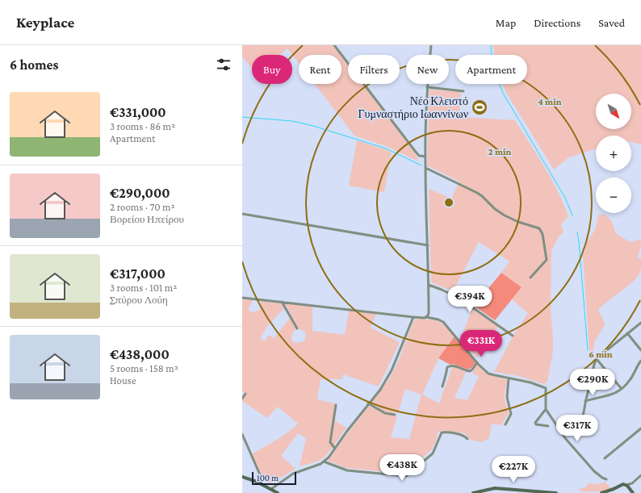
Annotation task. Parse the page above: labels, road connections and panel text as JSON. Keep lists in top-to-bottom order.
{
  "places": {
    "sports": ["Νέο Κλειστό Γυμναστήριο Ιωαννίνων"]
  },
  "scale_bar": "100 m",
  "north": "bottom right",
  "page": {
    "header": "Keyplace",
    "nav": ["Map", "Directions", "Saved"],
    "heading": "6 homes",
    "chip": [
      "Buy",
      "Rent",
      "Filters",
      "New",
      "Apartment"
    ],
    "list": [
      {
        "name": "€331,000",
        "note": "3 rooms · 86 m² · Apartment"
      },
      {
        "name": "€290,000",
        "note": "2 rooms · 70 m² · Βορείου Ηπείρου"
      },
      {
        "name": "€317,000",
        "note": "3 rooms · 101 m² · Σπύρου Λούη"
      },
      {
        "name": "€438,000",
        "note": "5 rooms · 158 m² · House"
      }
    ],
    "map_buttons": ["+", "−"],
    "price": [
      "€394K",
      "€331K",
      "€290K",
      "€317K",
      "€438K",
      "€227K"
    ],
    "scale": "100 m"
  },
  "rings": ["4 min", "2 min", "6 min"]
}
